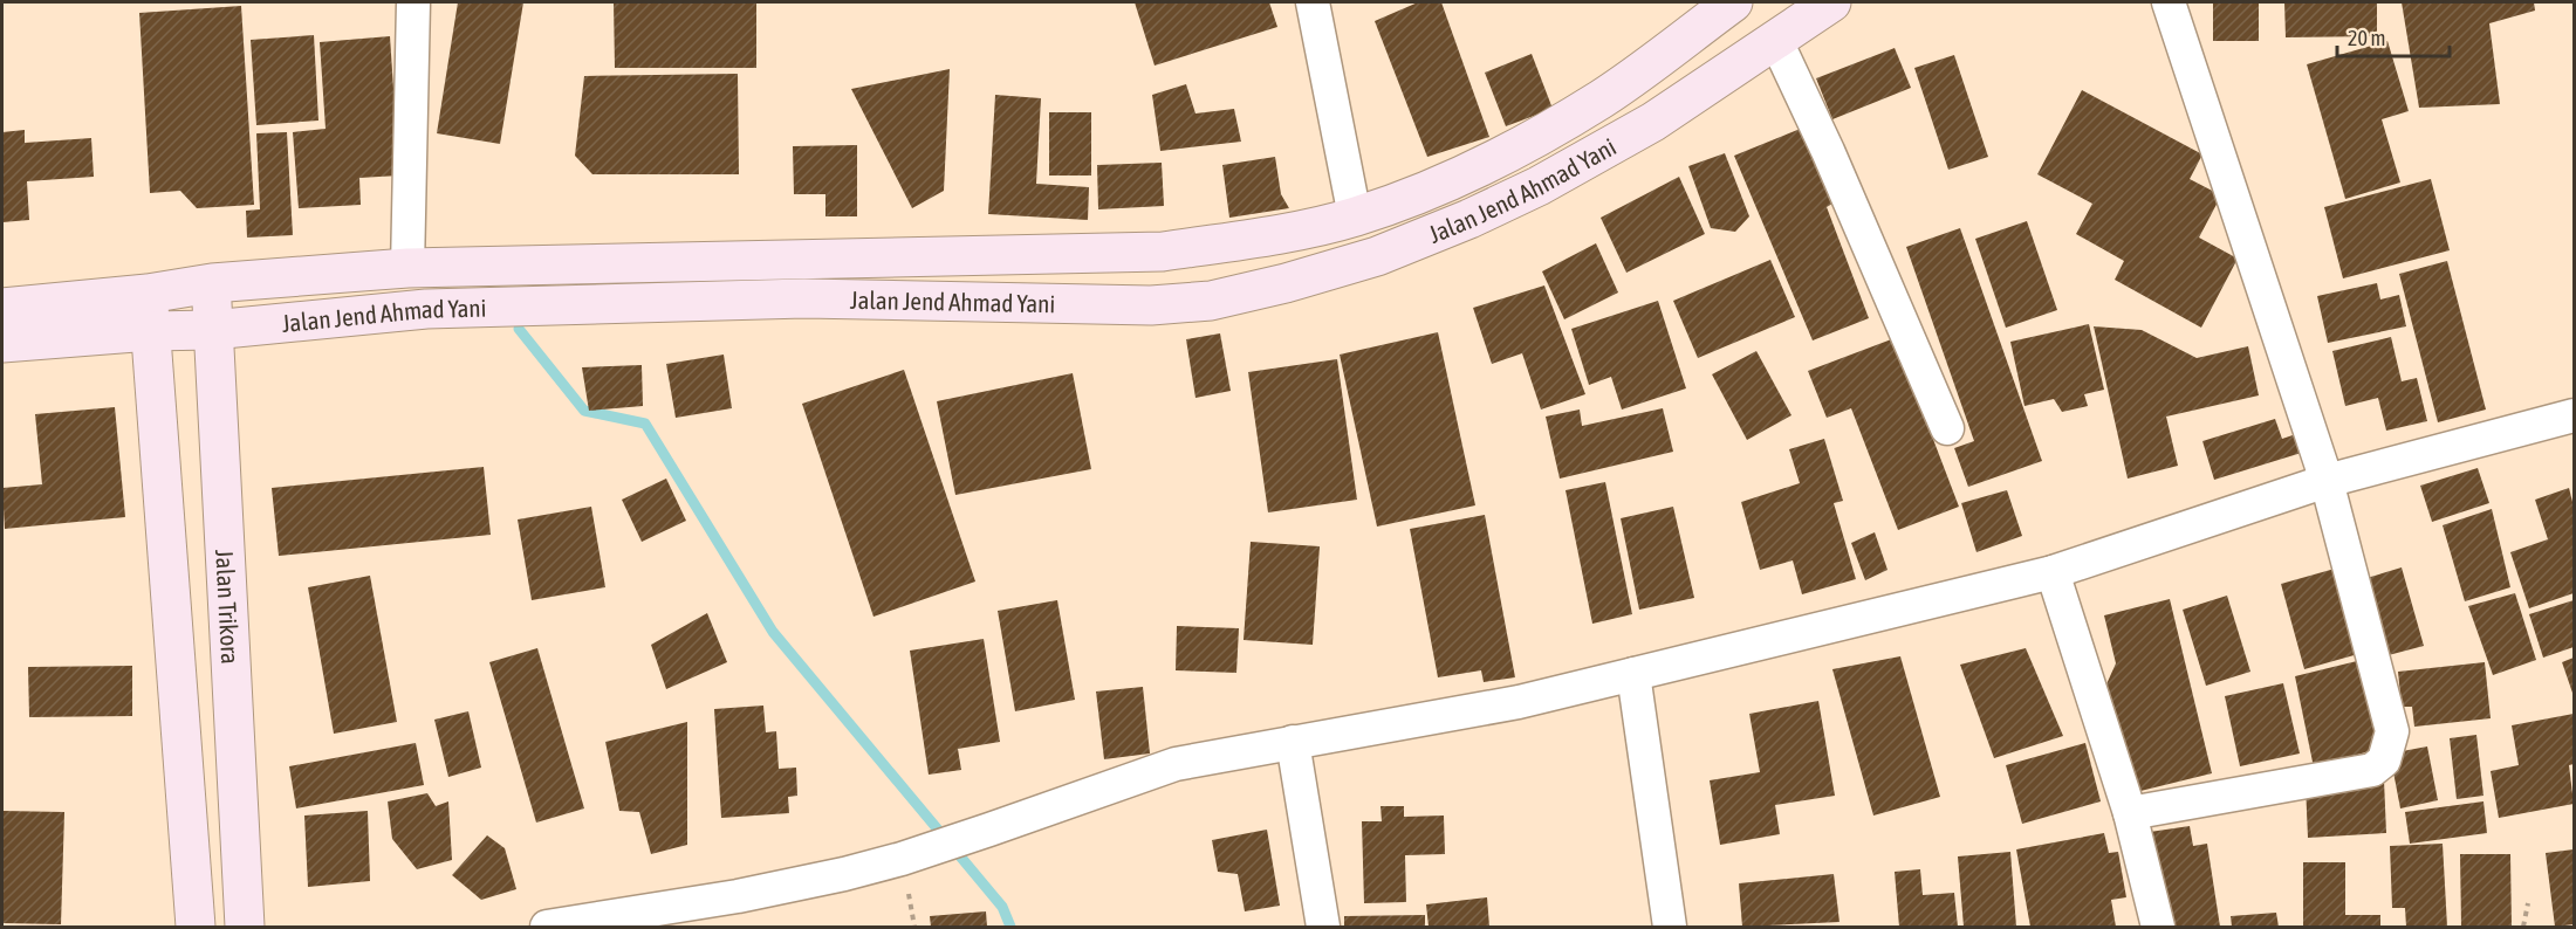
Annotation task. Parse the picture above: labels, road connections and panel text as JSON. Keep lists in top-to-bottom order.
{
  "streets": {
    "main road": ["Jalan Jend Ahmad Yani", "Jalan Trikora"]
  },
  "crossings": [
    ["Jalan Jend Ahmad Yani", "Jalan Trikora"]
  ],
  "scale_bar": "20 m"
}
